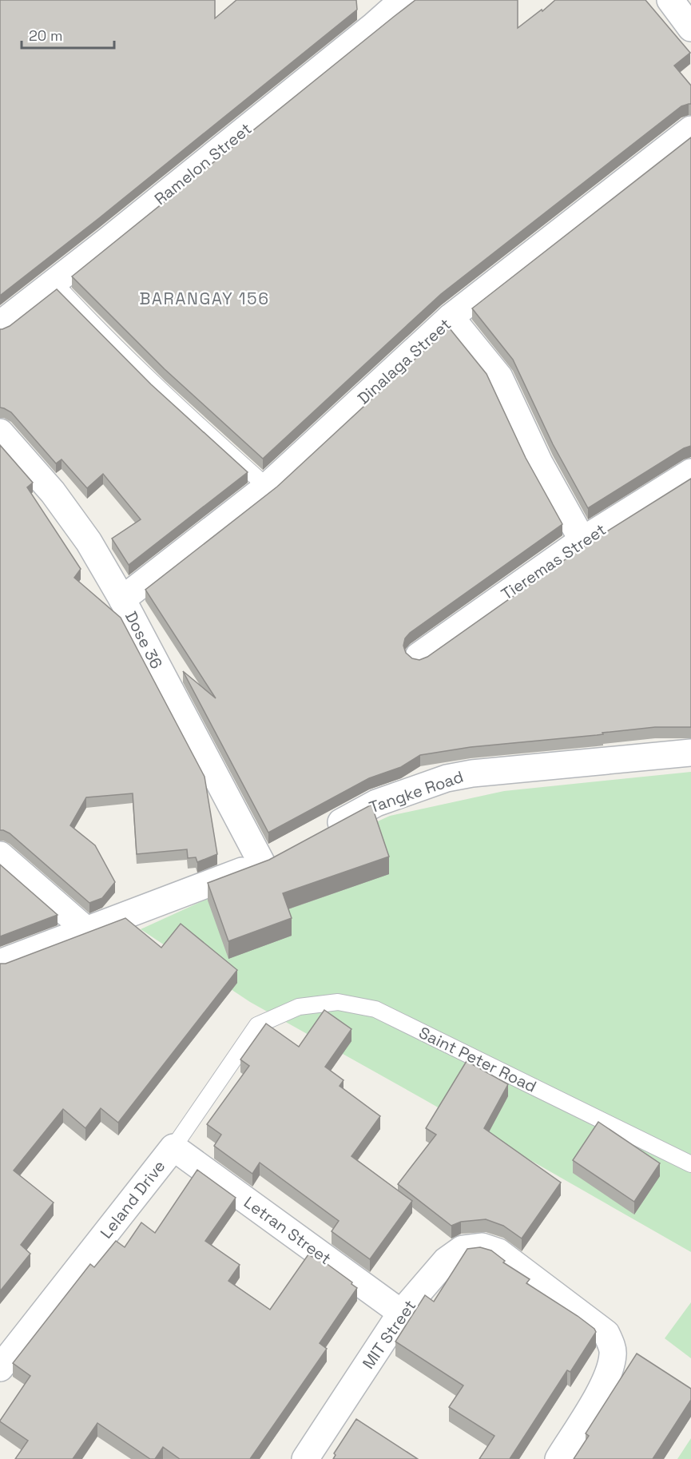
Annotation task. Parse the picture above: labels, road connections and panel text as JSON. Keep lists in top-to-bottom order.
{
  "streets": {
    "street": [
      "Ramelon Street",
      "Dinalaga Street",
      "Tieremas Street",
      "Dose 36",
      "Tangke Road",
      "Leland Drive",
      "Letran Street",
      "MIT Street"
    ],
    "lane": ["Saint Peter Road"]
  },
  "crossings": [
    ["Dinalaga Street", "Dose 36"],
    ["Saint Peter Road", "Leland Drive"],
    ["Leland Drive", "Letran Street"],
    ["Letran Street", "MIT Street"]
  ],
  "districts": ["BARANGAY 156"],
  "scale_bar": "20 m"
}
